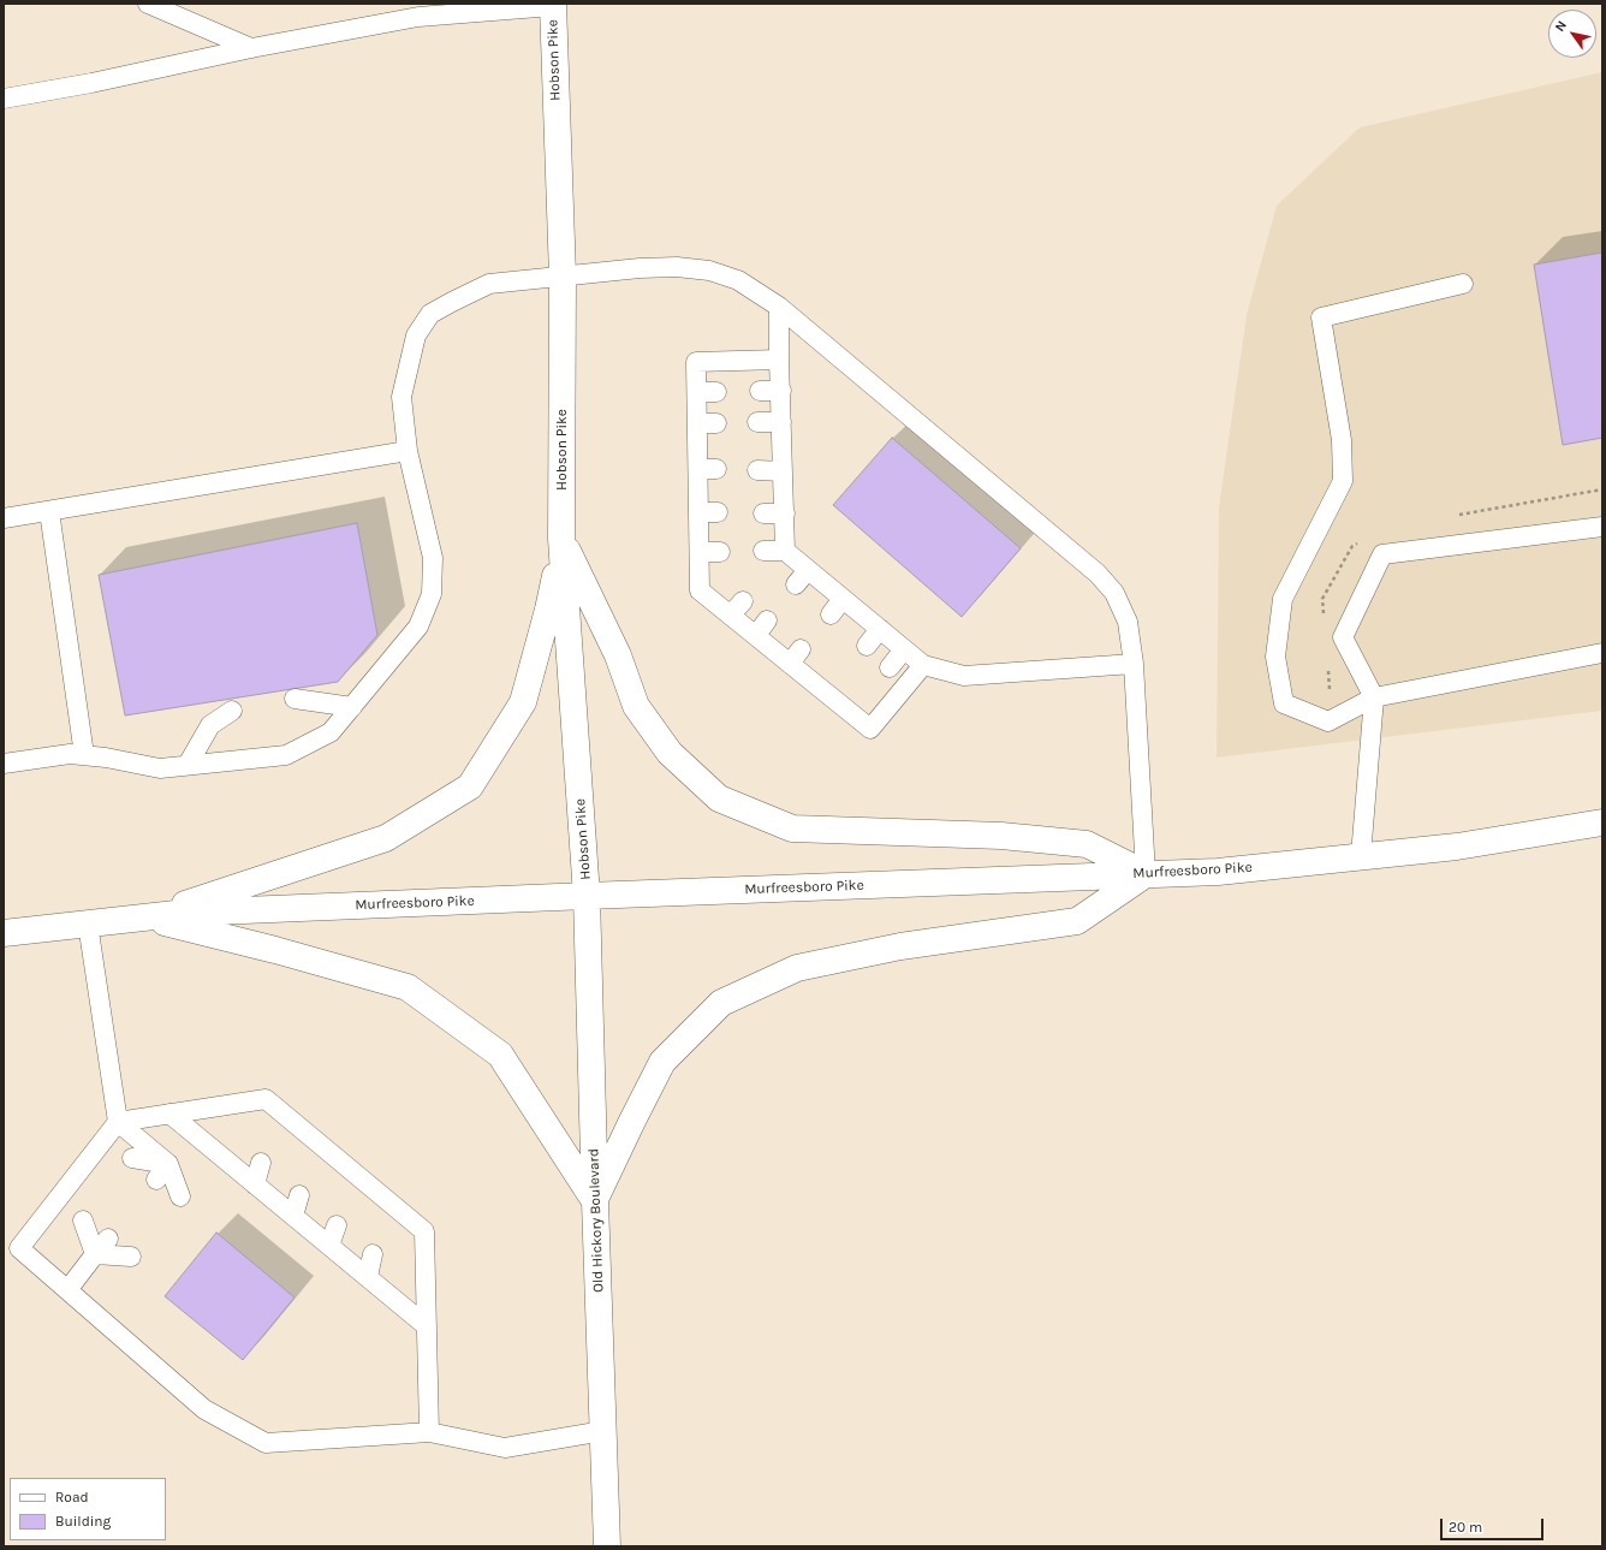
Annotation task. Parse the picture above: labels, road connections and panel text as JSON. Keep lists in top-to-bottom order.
{
  "streets": {
    "main road": ["Hobson Pike", "Murfreesboro Pike", "Old Hickory Boulevard"]
  },
  "crossings": [
    ["Hobson Pike", "Murfreesboro Pike"],
    ["Hobson Pike", "Old Hickory Boulevard"],
    ["Murfreesboro Pike", "Old Hickory Boulevard"]
  ],
  "legend": ["Road", "Building"],
  "scale_bar": "20 m",
  "north": "top left"
}
